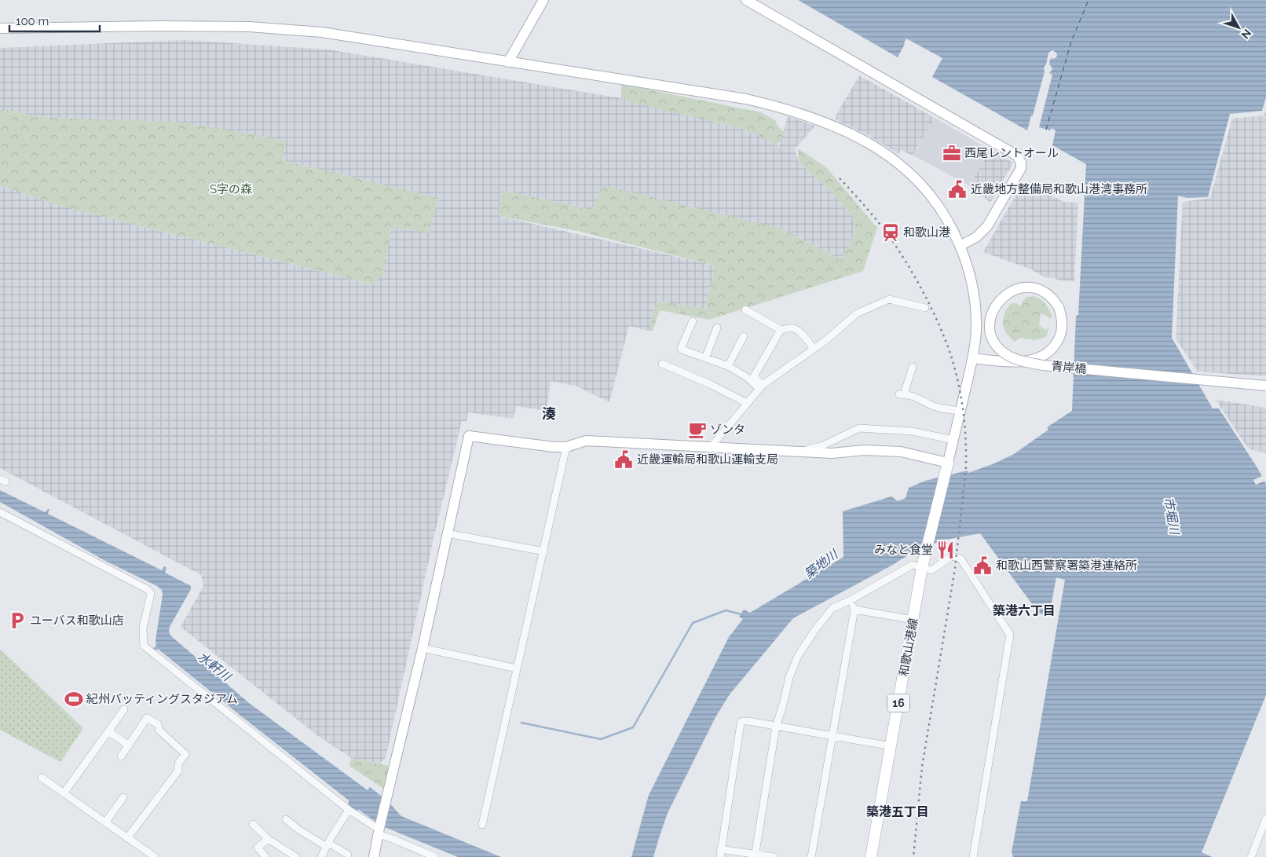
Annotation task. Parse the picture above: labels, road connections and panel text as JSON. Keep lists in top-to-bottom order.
{
  "streets": {
    "main road": ["和歌山港線", "16"],
    "street": ["青岸橋"]
  },
  "districts": ["湊", "築港六丁目", "築港五丁目"],
  "water": ["市堀川", "築地川", "水軒川"],
  "parks": ["S字の森"],
  "places": {
    "office": ["西尾レントオール"],
    "public building": ["近畿地方整備局和歌山港湾事務所", "近畿運輸局和歌山運輸支局", "和歌山西警察署築港連絡所"],
    "station": ["和歌山港"],
    "cafe": ["ゾンタ"],
    "restaurant": ["みなと食堂"],
    "parking": ["ユーバス和歌山店"],
    "sports": ["紀州バッティングスタジアム"]
  },
  "scale_bar": "100 m",
  "north": "bottom right"
}
